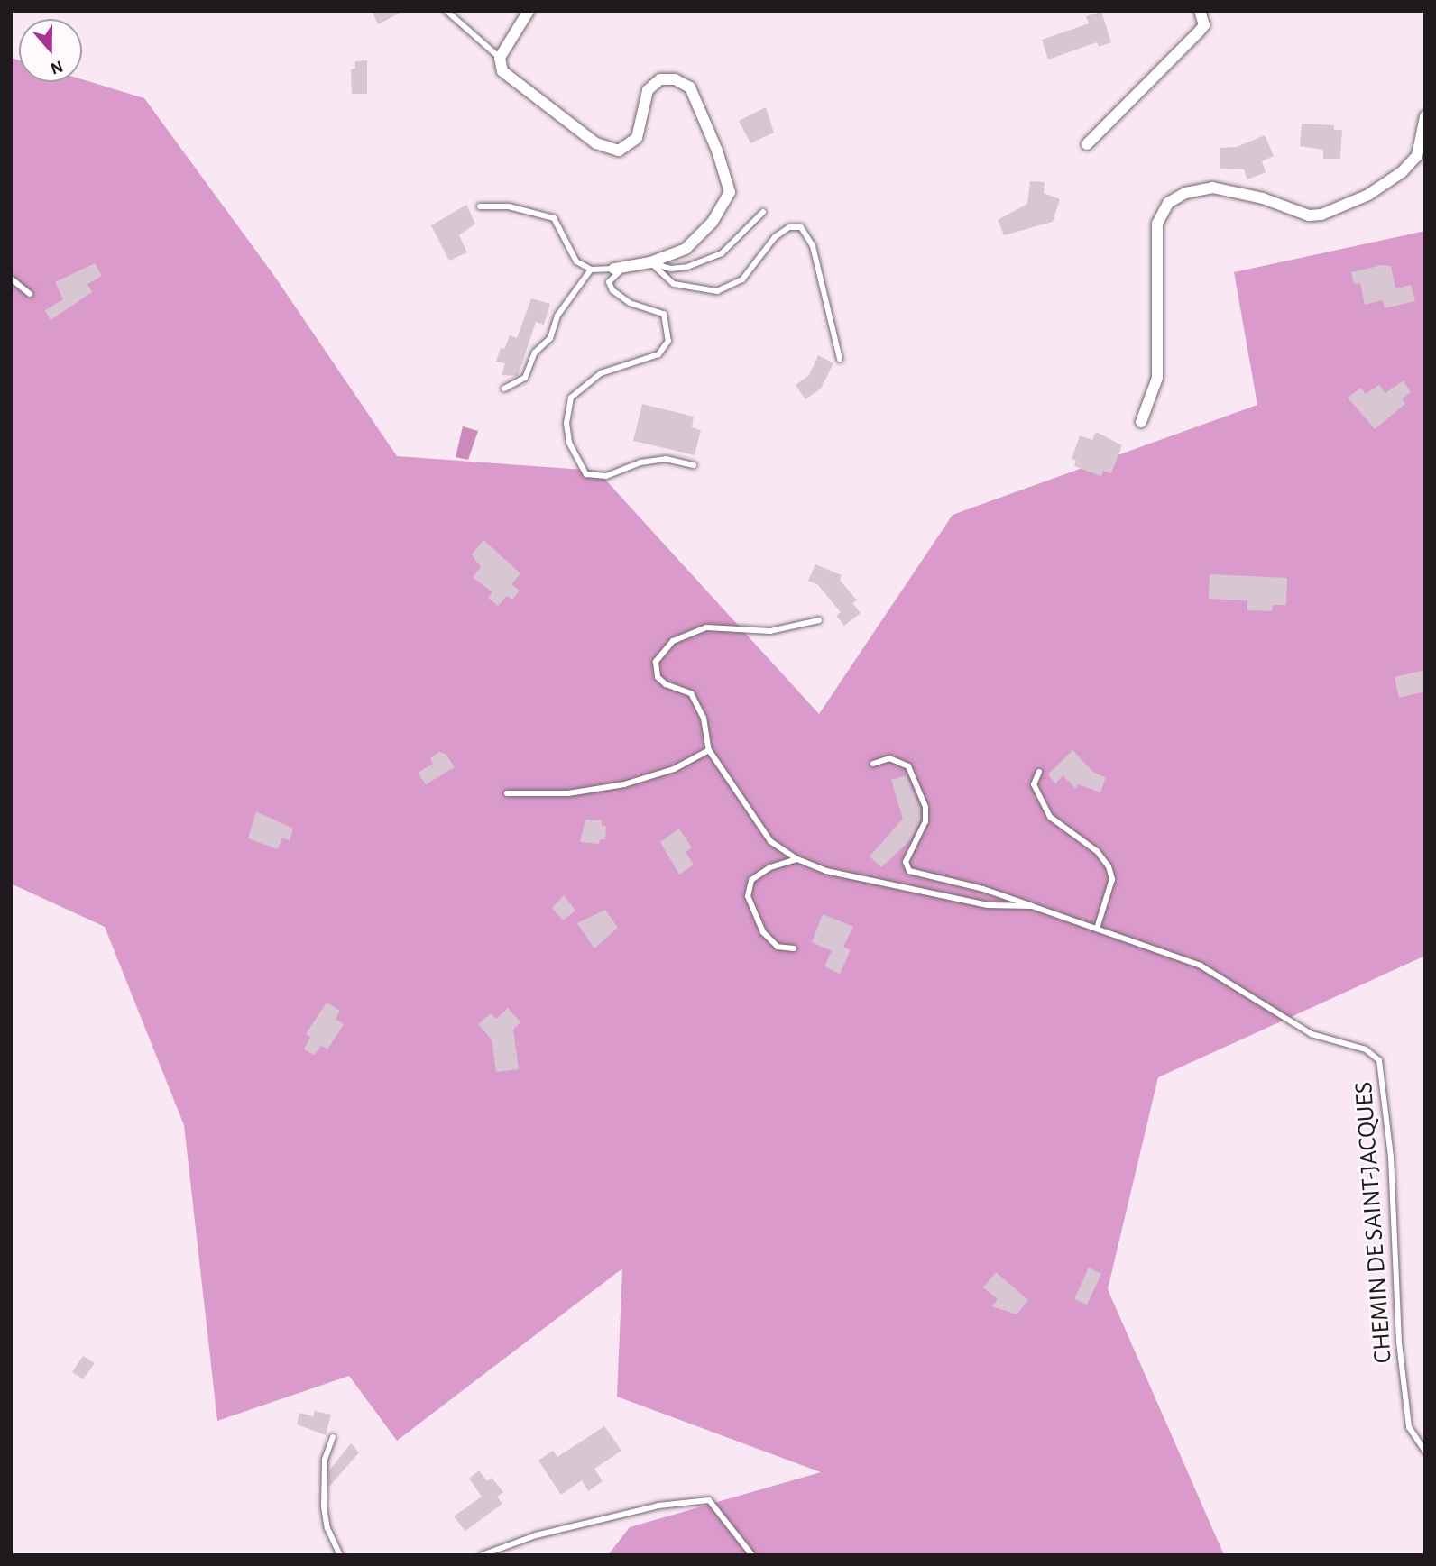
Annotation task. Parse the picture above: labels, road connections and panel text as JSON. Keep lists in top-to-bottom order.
{
  "streets": {
    "lane": ["CHEMIN DE SAINT-JACQUES"]
  },
  "north": "bottom"
}
